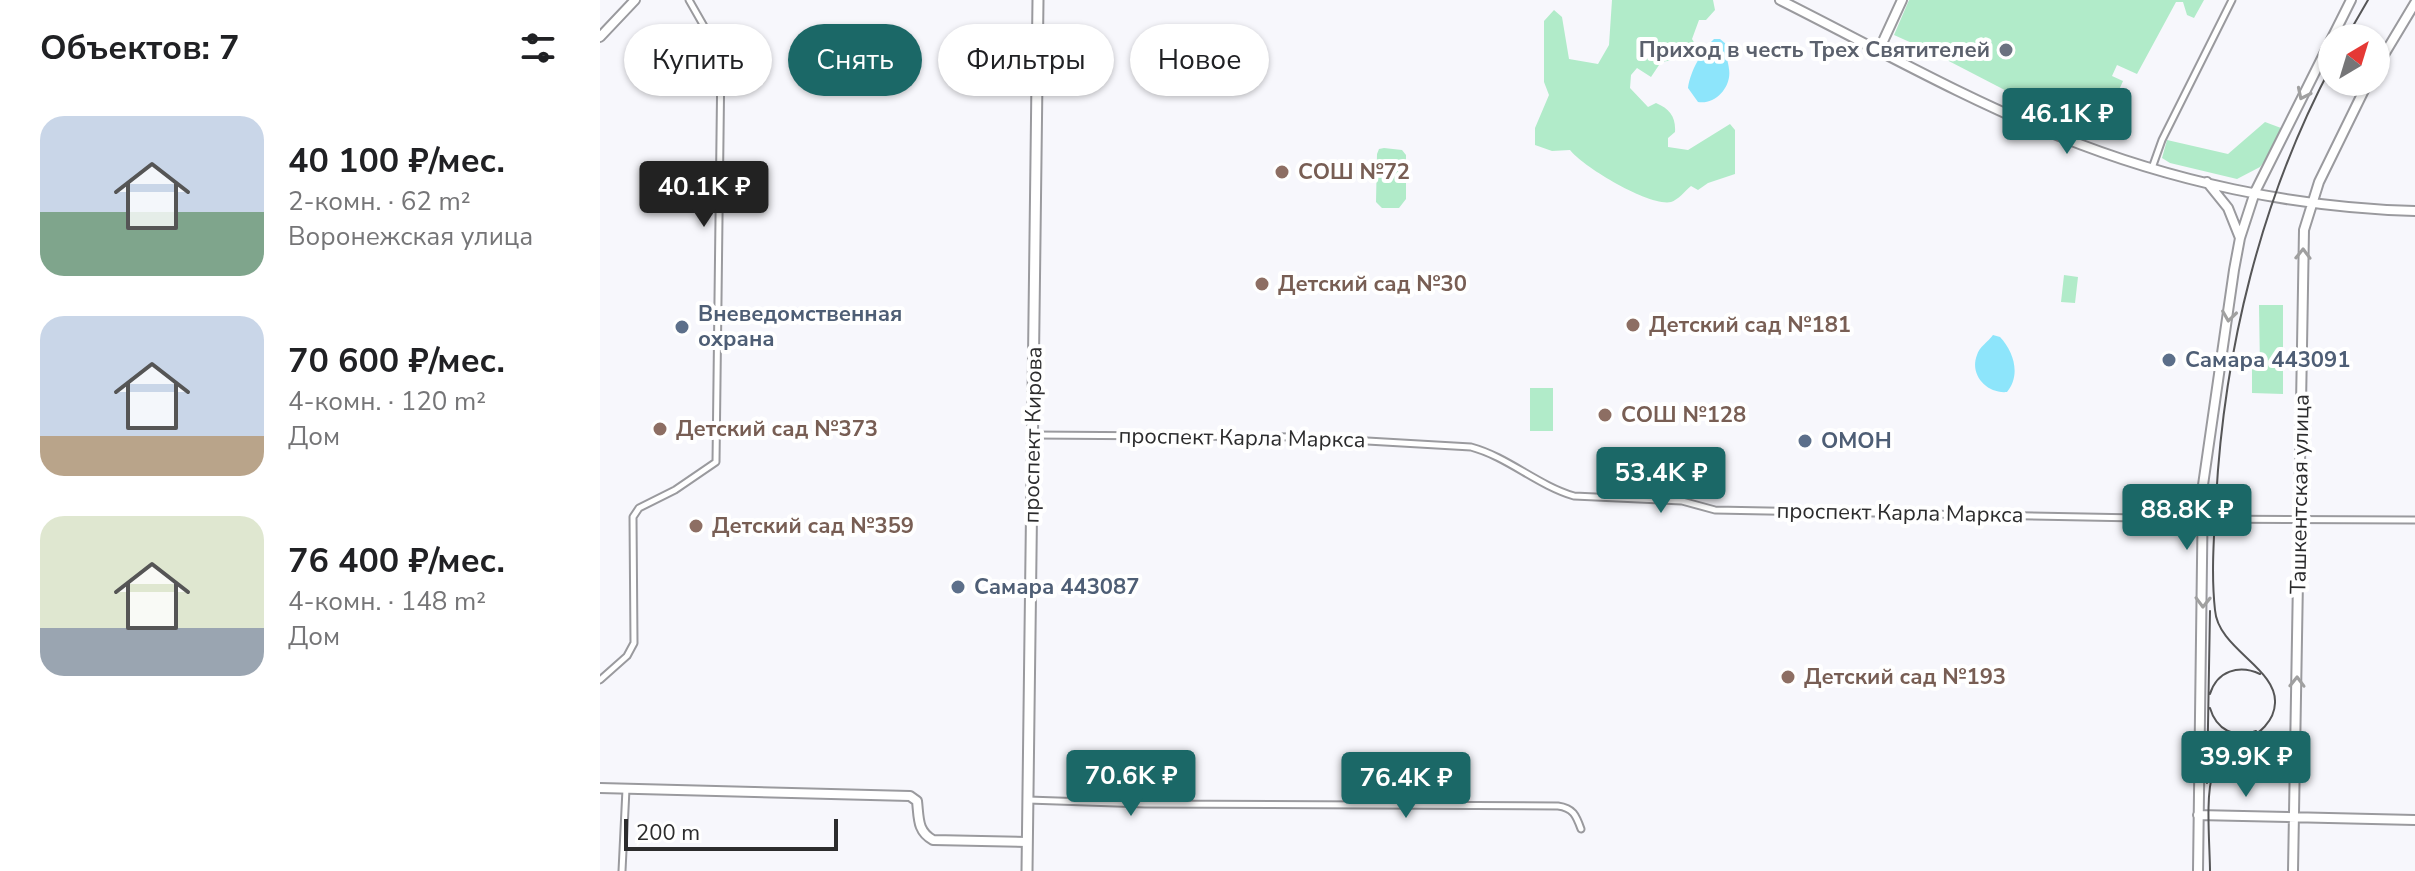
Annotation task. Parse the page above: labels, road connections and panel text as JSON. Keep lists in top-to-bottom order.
{
  "streets": {
    "main road": ["проспект Кирова", "Ташкентская улица"],
    "street": ["проспект Карла Маркса"]
  },
  "crossings": [
    ["проспект Кирова", "проспект Карла Маркса"],
    ["проспект Карла Маркса", "Ташкентская улица"]
  ],
  "one_way": ["Ташкентская улица"],
  "places": [
    "Приход в честь Трех Святителей",
    "СОШ №72",
    "Детский сад №30",
    "Детский сад №181",
    "Вневедомственная охрана",
    "Самара 443091",
    "СОШ №128",
    "Детский сад №373",
    "ОМОН",
    "Детский сад №359",
    "Самара 443087",
    "Детский сад №193"
  ],
  "scale_bar": "200 m",
  "north": "top right",
  "page": {
    "heading": "Объектов: 7",
    "chip": [
      "Купить",
      "Снять",
      "Фильтры",
      "Новое"
    ],
    "price": [
      "46.1K ₽",
      "40.1K ₽",
      "53.4K ₽",
      "88.8K ₽",
      "39.9K ₽",
      "70.6K ₽",
      "76.4K ₽"
    ],
    "list": [
      {
        "name": "40 100 ₽/мес.",
        "note": "2-комн. · 62 m² · Воронежская улица"
      },
      {
        "name": "70 600 ₽/мес.",
        "note": "4-комн. · 120 m² · Дом"
      },
      {
        "name": "76 400 ₽/мес.",
        "note": "4-комн. · 148 m² · Дом"
      }
    ],
    "scale": "200 m"
  }
}
